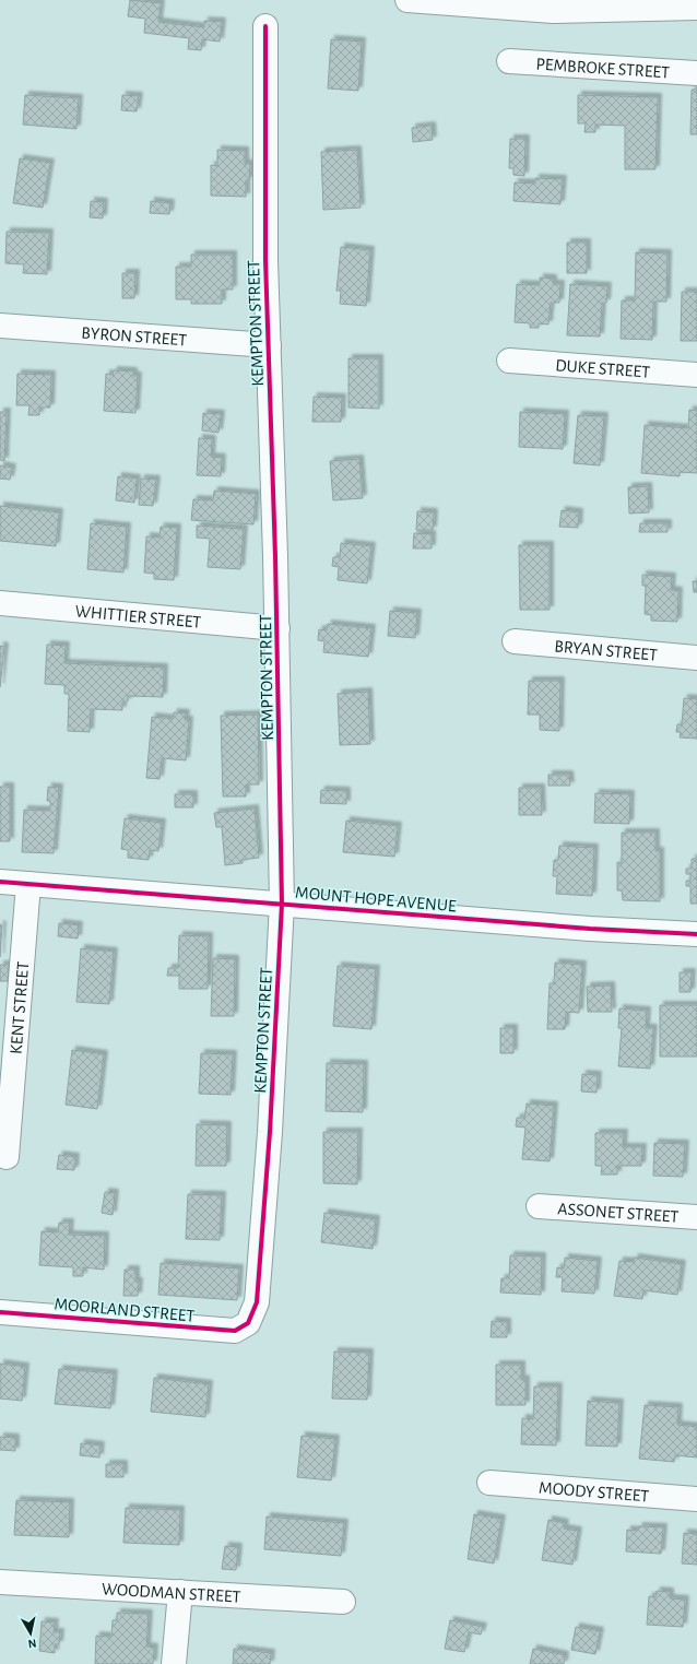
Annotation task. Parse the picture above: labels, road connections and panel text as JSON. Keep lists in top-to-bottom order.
{
  "streets": {
    "street": [
      "PEMBROKE STREET",
      "KEMPTON STREET",
      "BYRON STREET",
      "DUKE STREET",
      "WHITTIER STREET",
      "BRYAN STREET",
      "MOUNT HOPE AVENUE",
      "KENT STREET",
      "ASSONET STREET",
      "MOORLAND STREET",
      "MOODY STREET",
      "WOODMAN STREET"
    ]
  },
  "crossings": [
    ["KEMPTON STREET", "BYRON STREET"],
    ["KEMPTON STREET", "WHITTIER STREET"],
    ["KEMPTON STREET", "MOUNT HOPE AVENUE"],
    ["KEMPTON STREET", "MOORLAND STREET"],
    ["MOUNT HOPE AVENUE", "KENT STREET"]
  ],
  "north": "bottom"
}
